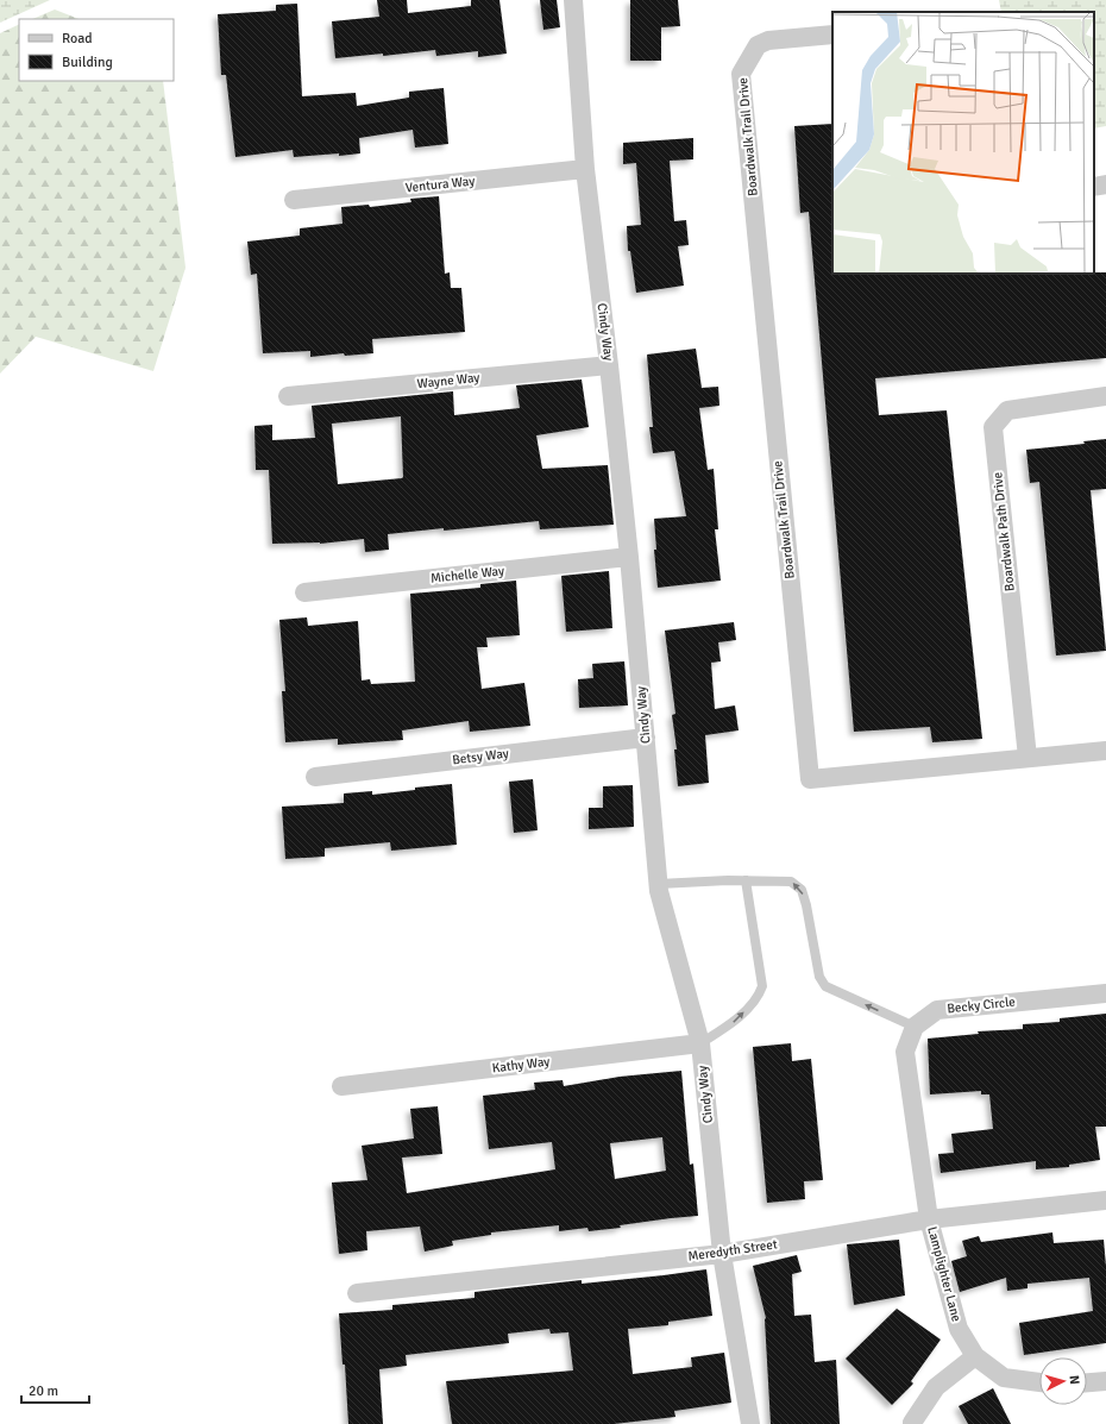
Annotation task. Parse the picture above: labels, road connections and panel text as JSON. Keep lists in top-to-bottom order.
{
  "streets": {
    "street": [
      "Boardwalk Trail Drive",
      "Ventura Way",
      "Cindy Way",
      "Wayne Way",
      "Boardwalk Path Drive",
      "Michelle Way",
      "Betsy Way",
      "Becky Circle",
      "Kathy Way",
      "Meredyth Street",
      "Lamplighter Lane"
    ]
  },
  "crossings": [
    ["Boardwalk Trail Drive", "Boardwalk Path Drive"],
    ["Ventura Way", "Cindy Way"],
    ["Cindy Way", "Wayne Way"],
    ["Cindy Way", "Michelle Way"],
    ["Cindy Way", "Betsy Way"],
    ["Cindy Way", "Kathy Way"],
    ["Cindy Way", "Meredyth Street"],
    ["Meredyth Street", "Lamplighter Lane"]
  ],
  "legend": ["Road", "Building"],
  "scale_bar": "20 m",
  "north": "right"
}
